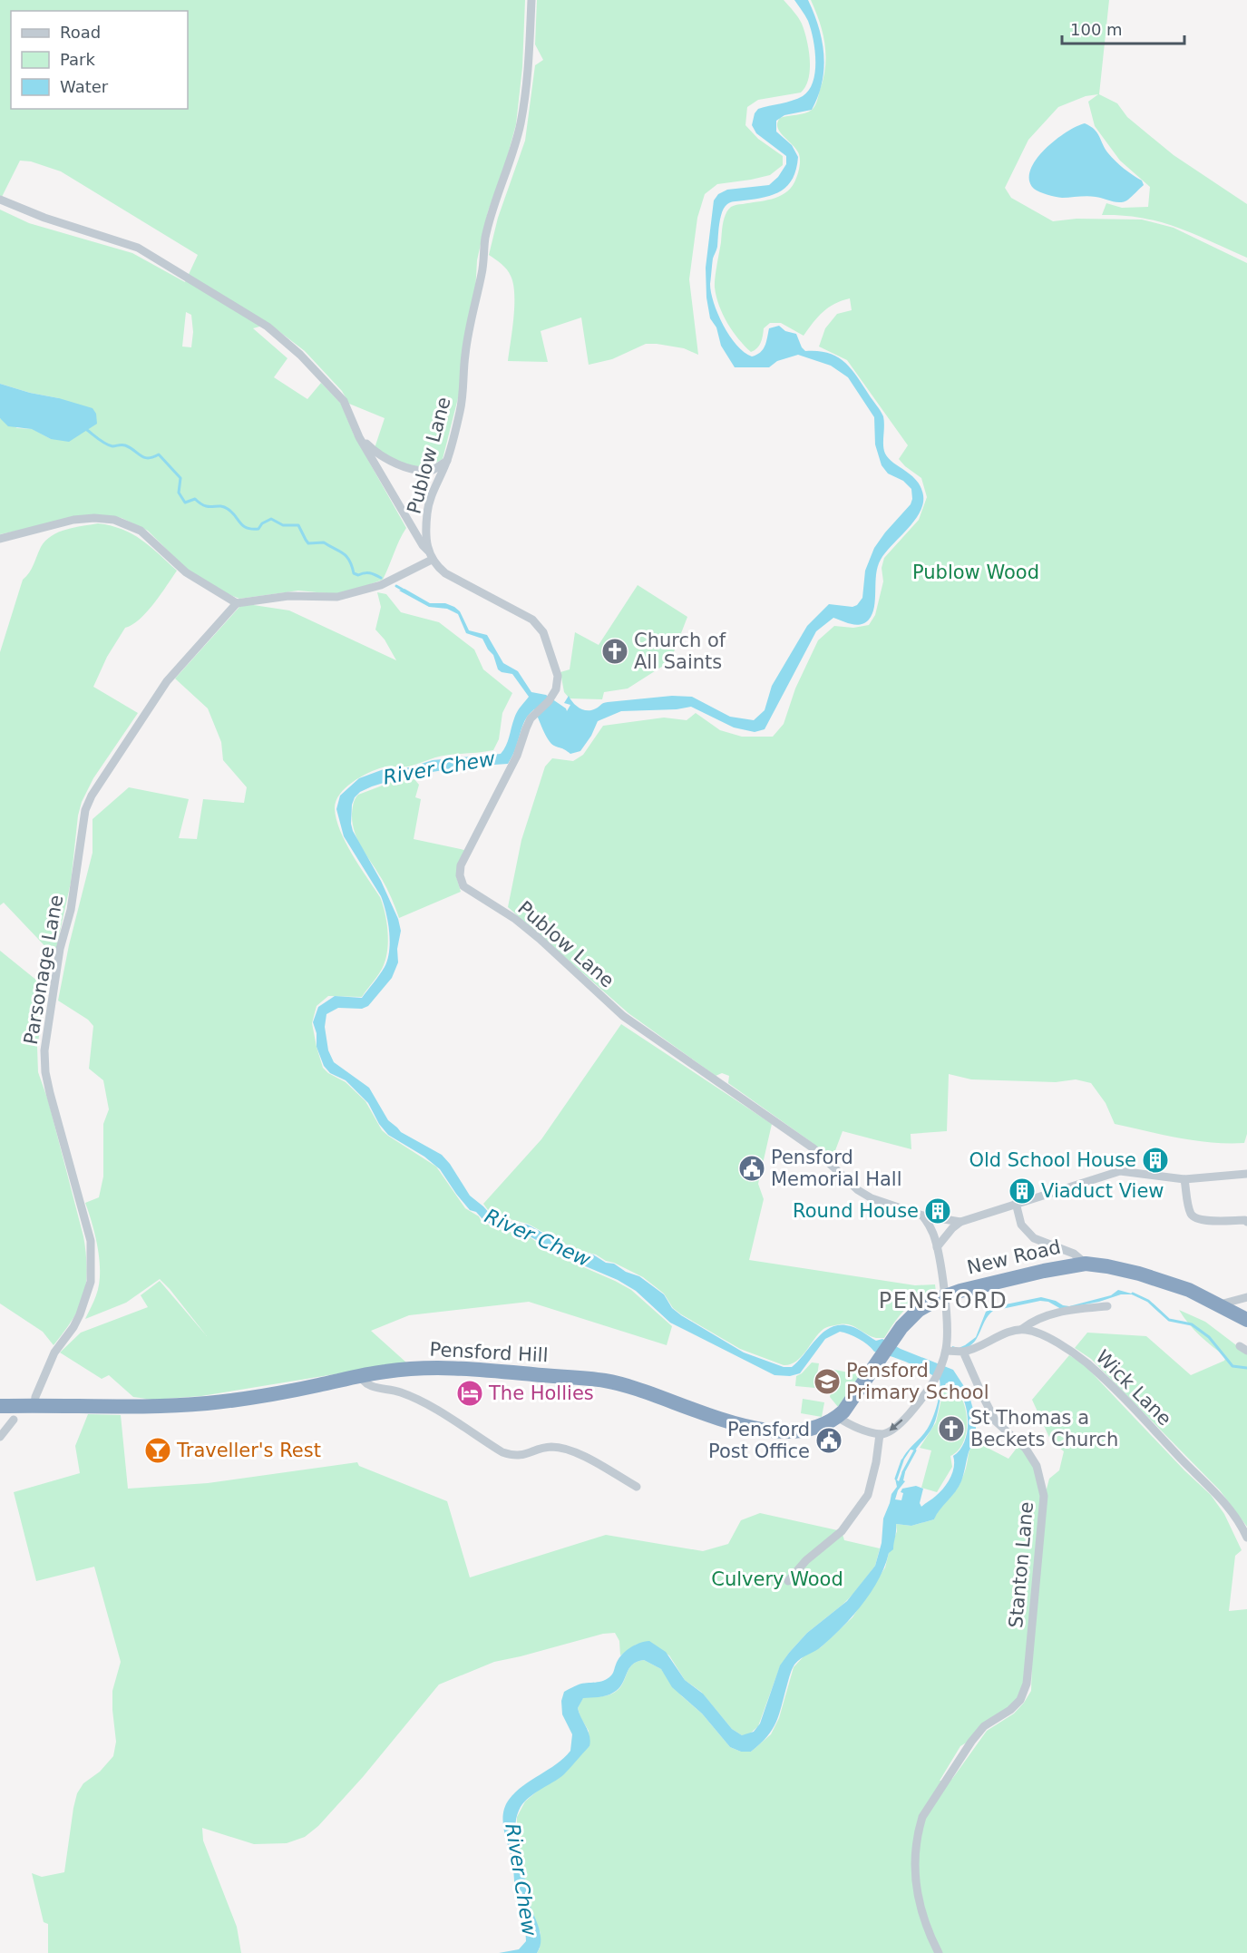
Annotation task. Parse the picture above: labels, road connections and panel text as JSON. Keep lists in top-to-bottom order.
{
  "streets": {
    "highway": ["New Road", "Pensford Hill"],
    "street": [
      "Publow Lane",
      "Parsonage Lane",
      "Wick Lane",
      "Stanton Lane"
    ]
  },
  "crossings": [
    ["Parsonage Lane", "Pensford Hill"],
    ["New Road", "Pensford Hill"]
  ],
  "districts": ["PENSFORD"],
  "water": ["River Chew"],
  "parks": ["Publow Wood", "Culvery Wood"],
  "places": {
    "church": ["Church of All Saints", "St Thomas a Beckets Church"],
    "building": ["Old School House", "Viaduct View", "Round House"],
    "public building": ["Pensford Memorial Hall", "Pensford Post Office"],
    "school or university": ["Pensford Primary School"],
    "hotel": ["The Hollies"],
    "bar": ["Traveller's Rest"]
  },
  "legend": ["Road", "Park", "Water"],
  "scale_bar": "100 m"
}
